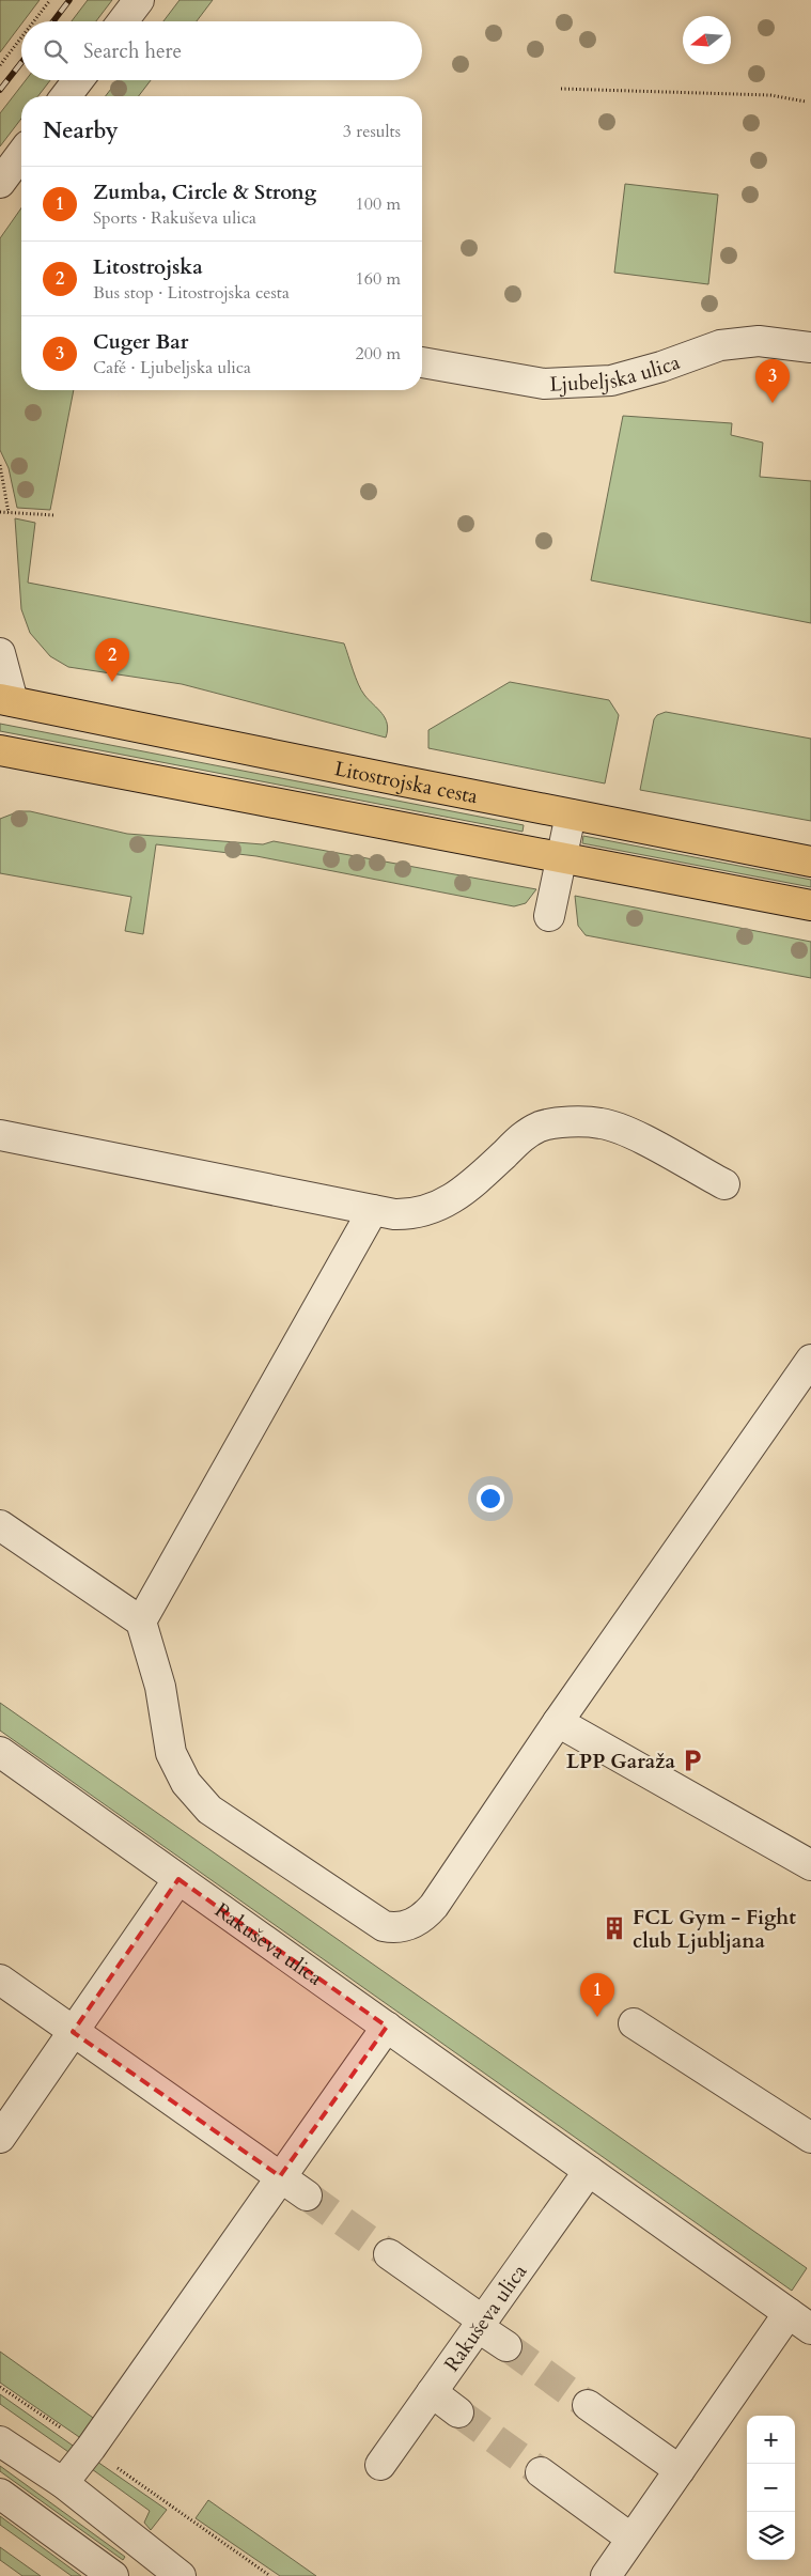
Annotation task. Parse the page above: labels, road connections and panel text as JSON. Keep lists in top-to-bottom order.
{
  "streets": {
    "main road": ["Litostrojska cesta"],
    "street": ["Ljubeljska ulica", "Rakuševa ulica"]
  },
  "places": {
    "parking": ["LPP Garaža"],
    "building": ["FCL Gym - Fight club Ljubljana"]
  },
  "north": "left",
  "page": {
    "search": "Search here",
    "heading": ["Nearby", "3 results"],
    "list": [
      {
        "mark": "1",
        "name": "Zumba, Circle & Strong",
        "note": "Sports · Rakuševa ulica",
        "value": "100 m"
      },
      {
        "mark": "2",
        "name": "Litostrojska",
        "note": "Bus stop · Litostrojska cesta",
        "value": "160 m"
      },
      {
        "mark": "3",
        "name": "Cuger Bar",
        "note": "Café · Ljubeljska ulica",
        "value": "200 m"
      }
    ],
    "pins": ["3", "2", "1"],
    "map_buttons": ["+", "−"]
  }
}
